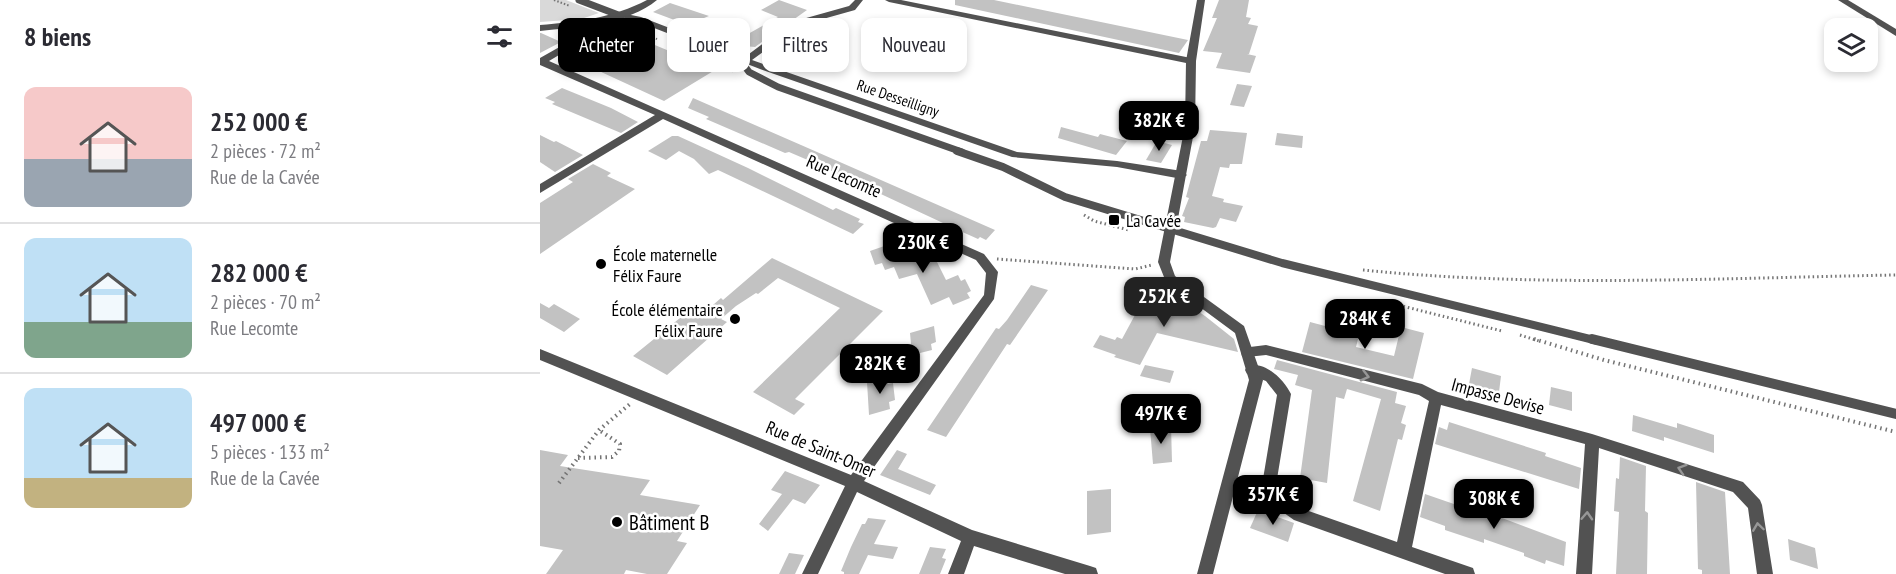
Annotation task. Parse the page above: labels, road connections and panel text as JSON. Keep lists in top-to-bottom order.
{
  "streets": {
    "street": [
      "Rue Desseilligny",
      "Rue Lecomte",
      "Impasse Devise",
      "Rue de Saint-Omer"
    ]
  },
  "places": {
    "transit": ["La Cavée"],
    "other": ["École maternelle Félix Faure", "École élémentaire Félix Faure", "Bâtiment B"]
  },
  "page": {
    "heading": "8 biens",
    "chip": [
      "Acheter",
      "Louer",
      "Filtres",
      "Nouveau"
    ],
    "list": [
      {
        "name": "252 000 €",
        "note": "2 pièces · 72 m² · Rue de la Cavée"
      },
      {
        "name": "282 000 €",
        "note": "2 pièces · 70 m² · Rue Lecomte"
      },
      {
        "name": "497 000 €",
        "note": "5 pièces · 133 m² · Rue de la Cavée"
      }
    ],
    "price": [
      "382K €",
      "230K €",
      "252K €",
      "284K €",
      "282K €",
      "497K €",
      "357K €",
      "308K €"
    ]
  }
}
